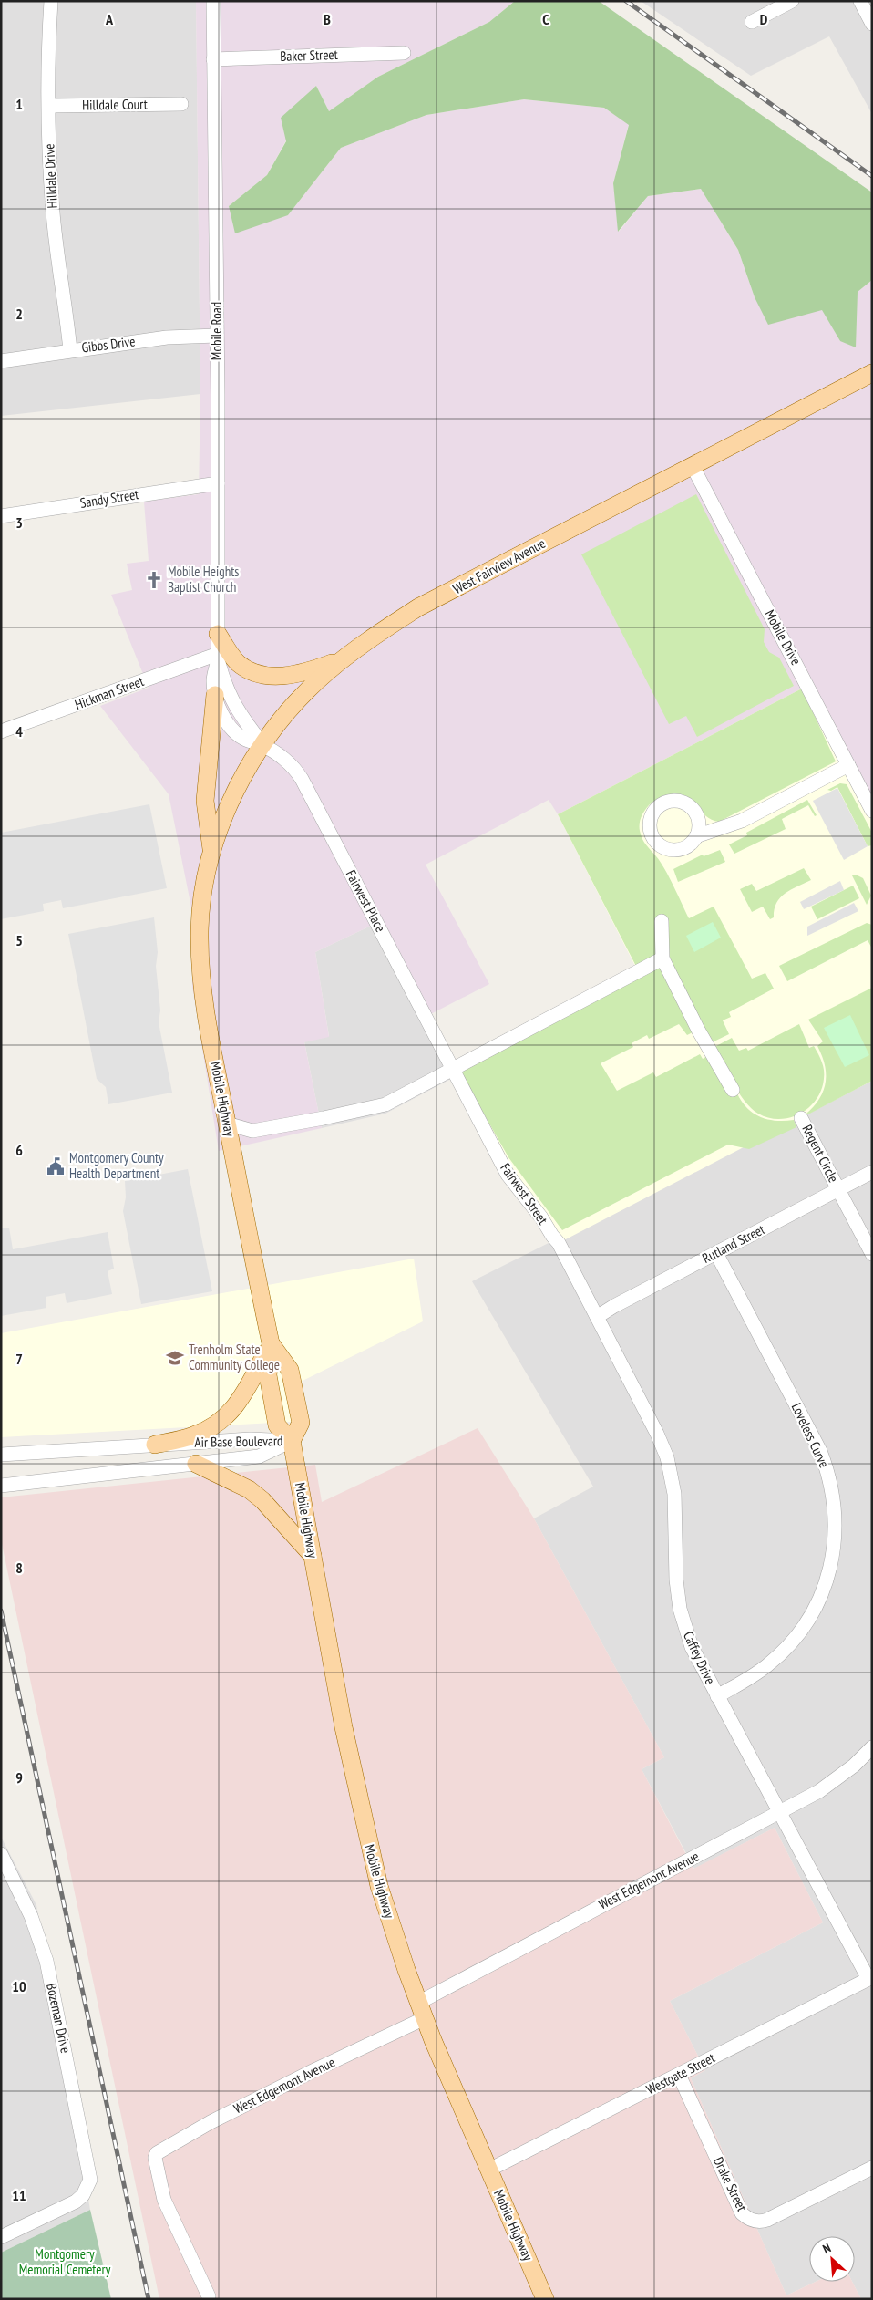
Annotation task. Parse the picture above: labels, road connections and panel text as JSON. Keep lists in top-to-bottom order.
{
  "streets": {
    "main road": ["West Fairview Avenue", "Mobile Highway"],
    "street": [
      "Baker Street",
      "Hilldale Court",
      "Hilldale Drive",
      "Mobile Road",
      "Gibbs Drive",
      "Sandy Street",
      "Mobile Drive",
      "Hickman Street",
      "Fairwest Place",
      "Regent Circle",
      "Fairwest Street",
      "Rutland Street",
      "Loveless Curve",
      "Air Base Boulevard",
      "Caffey Drive",
      "West Edgemont Avenue",
      "Bozeman Drive",
      "Westgate Street",
      "Drake Street"
    ]
  },
  "crossings": [
    ["Baker Street", "Mobile Road"],
    ["Hilldale Court", "Hilldale Drive"],
    ["Hilldale Drive", "Gibbs Drive"],
    ["Mobile Road", "Gibbs Drive"],
    ["Mobile Road", "Sandy Street"],
    ["Mobile Road", "West Fairview Avenue"],
    ["Mobile Road", "Hickman Street"],
    ["Mobile Road", "Fairwest Place"],
    ["West Fairview Avenue", "Mobile Drive"],
    ["West Fairview Avenue", "Fairwest Place"],
    ["West Fairview Avenue", "Mobile Highway"],
    ["Fairwest Place", "Fairwest Street"],
    ["Mobile Highway", "Air Base Boulevard"],
    ["Mobile Highway", "West Edgemont Avenue"],
    ["Mobile Highway", "Westgate Street"],
    ["Regent Circle", "Rutland Street"],
    ["Fairwest Street", "Rutland Street"],
    ["Fairwest Street", "Caffey Drive"],
    ["Rutland Street", "Loveless Curve"],
    ["Rutland Street", "Caffey Drive"],
    ["Loveless Curve", "Caffey Drive"],
    ["Caffey Drive", "West Edgemont Avenue"],
    ["Caffey Drive", "Westgate Street"],
    ["Westgate Street", "Drake Street"]
  ],
  "parks": ["Montgomery Memorial Cemetery"],
  "places": {
    "church": ["Mobile Heights Baptist Church"],
    "public building": ["Montgomery County Health Department"],
    "school or university": ["Trenholm State Community College"]
  },
  "north": "top left",
  "grid": {
    "columns": [
      "A",
      "B",
      "C",
      "D"
    ],
    "rows": [
      "1",
      "2",
      "3",
      "4",
      "5",
      "6",
      "7",
      "8",
      "9",
      "10",
      "11"
    ]
  }
}
